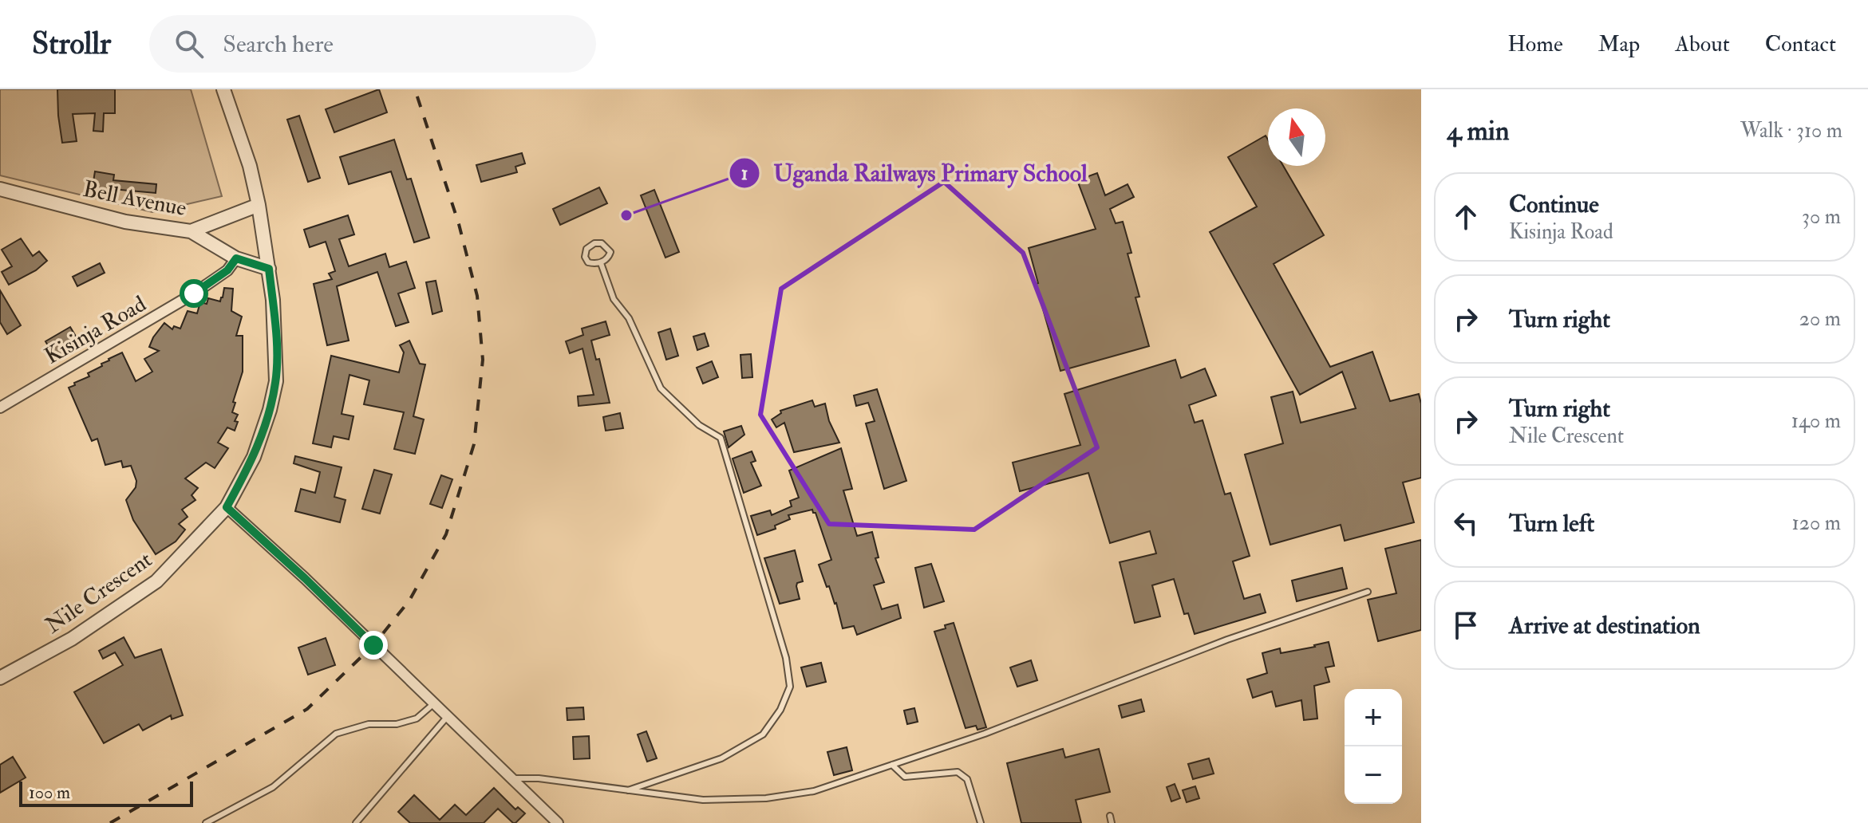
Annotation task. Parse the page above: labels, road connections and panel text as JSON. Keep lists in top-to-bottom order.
{
  "streets": {
    "street": ["Bell Avenue", "Kisinja Road", "Nile Crescent"]
  },
  "crossings": [
    ["Bell Avenue", "Nile Crescent"]
  ],
  "places": ["Uganda Railways Primary School"],
  "scale_bar": "100 m",
  "north": "top",
  "page": {
    "header": "Strollr",
    "search": "Search here",
    "nav": [
      "Home",
      "Map",
      "About",
      "Contact"
    ],
    "heading": ["4 min", "Walk · 310 m"],
    "list": [
      ["Continue", "Kisinja Road", "30 m"],
      ["Turn right", "20 m"],
      ["Turn right", "Nile Crescent", "140 m"],
      ["Turn left", "120 m"],
      "Arrive at destination"
    ],
    "map_buttons": ["+", "−"],
    "scale": "100 m"
  }
}
